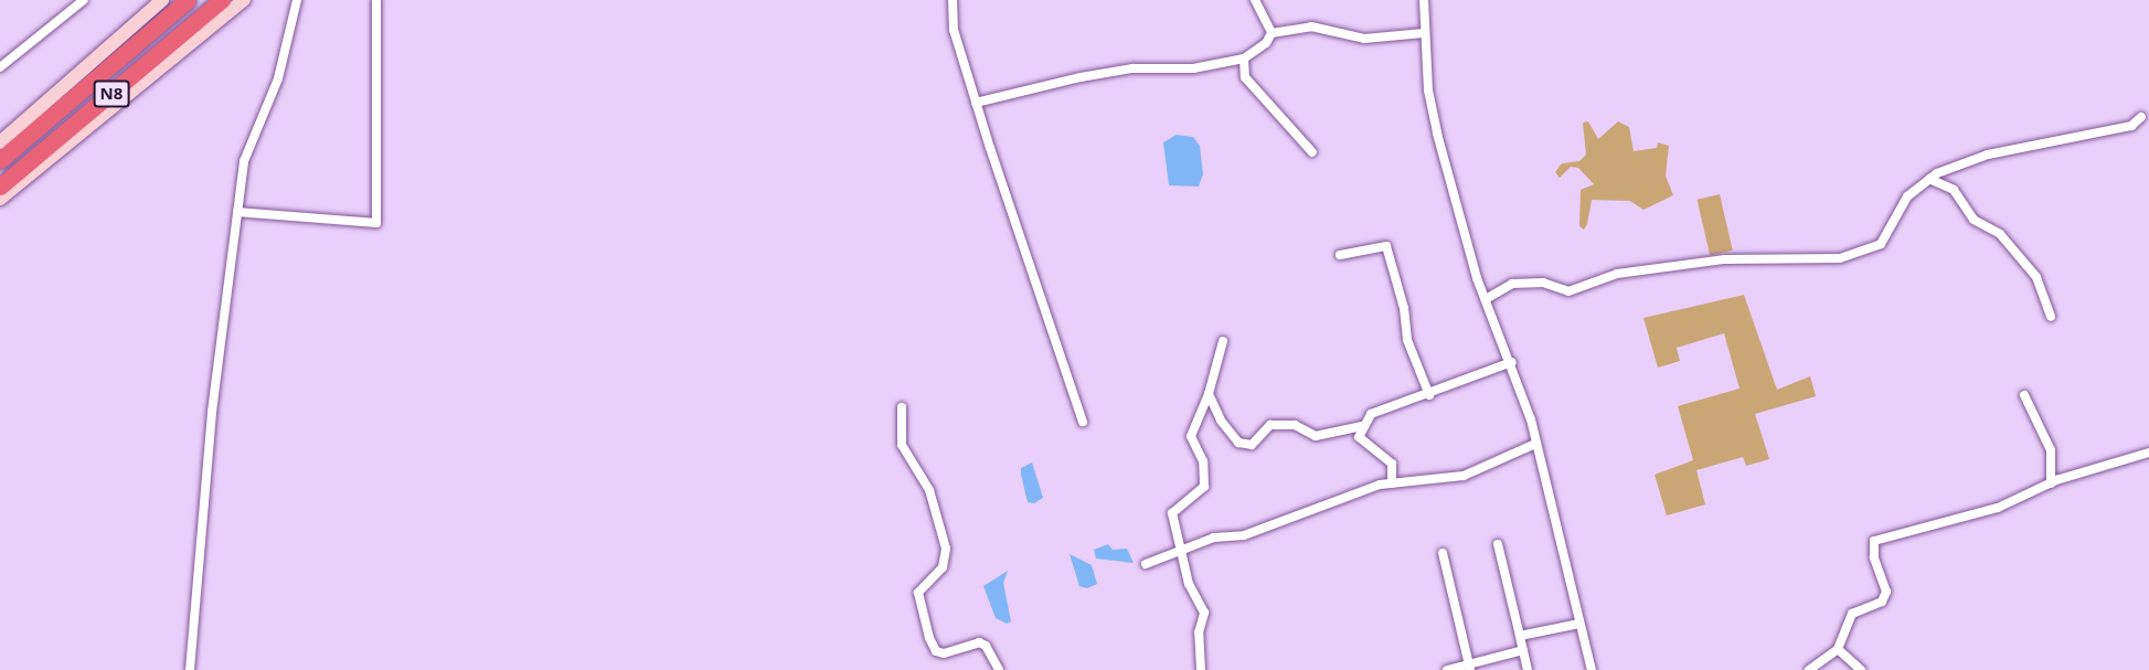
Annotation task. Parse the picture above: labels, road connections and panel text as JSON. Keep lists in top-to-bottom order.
{
  "streets": {
    "highway": ["N8"]
  }
}
